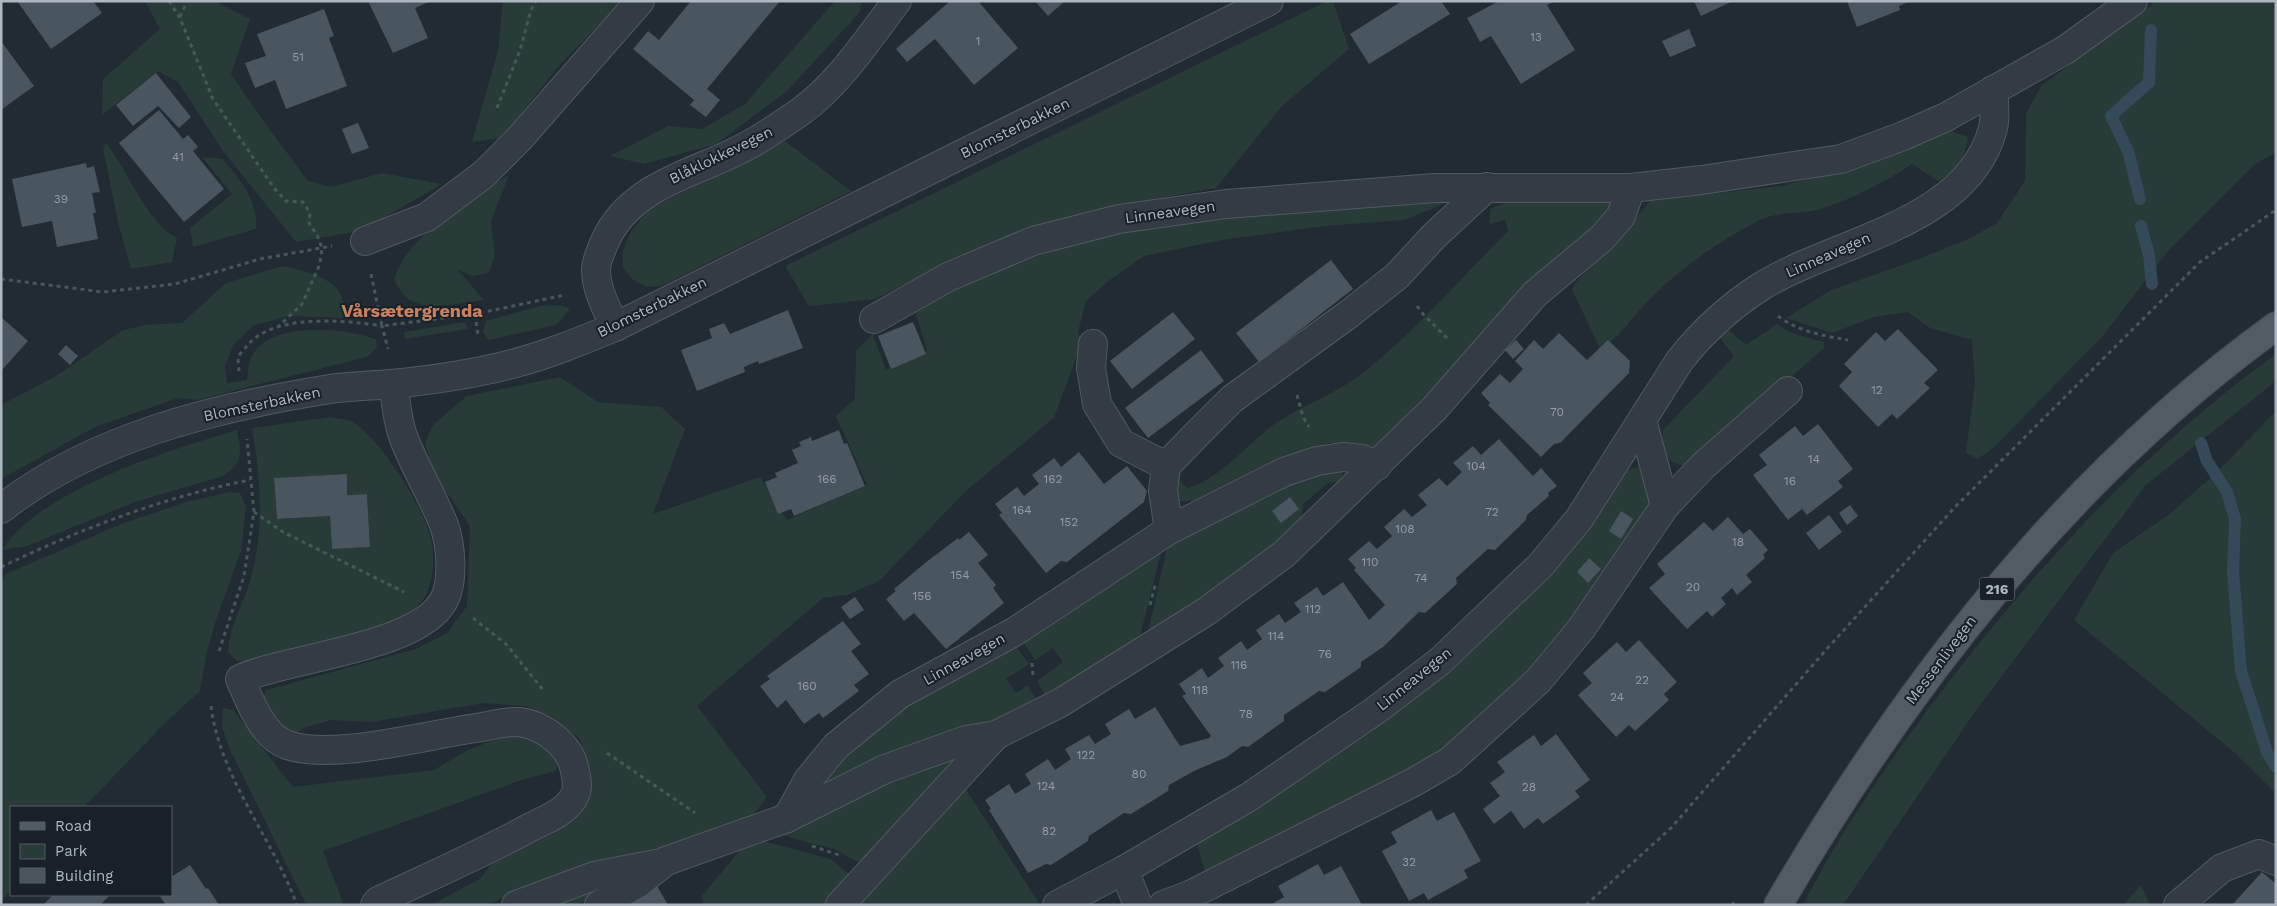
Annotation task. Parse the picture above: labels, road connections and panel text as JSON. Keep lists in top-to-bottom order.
{
  "streets": {
    "main road": ["216", "Messenlivegen"],
    "street": ["Blomsterbakken", "Blåklokkevegen", "Linneavegen"]
  },
  "crossings": [
    ["Blomsterbakken", "Blåklokkevegen"]
  ],
  "districts": ["Vårsætergrenda"],
  "house_numbers": [
    "13",
    "1",
    "51",
    "41",
    "39",
    "12",
    "70",
    "14",
    "104",
    "166",
    "162",
    "16",
    "164",
    "72",
    "152",
    "108",
    "18",
    "110",
    "154",
    "74",
    "20",
    "156",
    "112",
    "114",
    "76",
    "116",
    "22",
    "160",
    "118",
    "24",
    "78",
    "122",
    "80",
    "124",
    "28",
    "82",
    "32"
  ],
  "legend": ["Road", "Park", "Building"]
}
